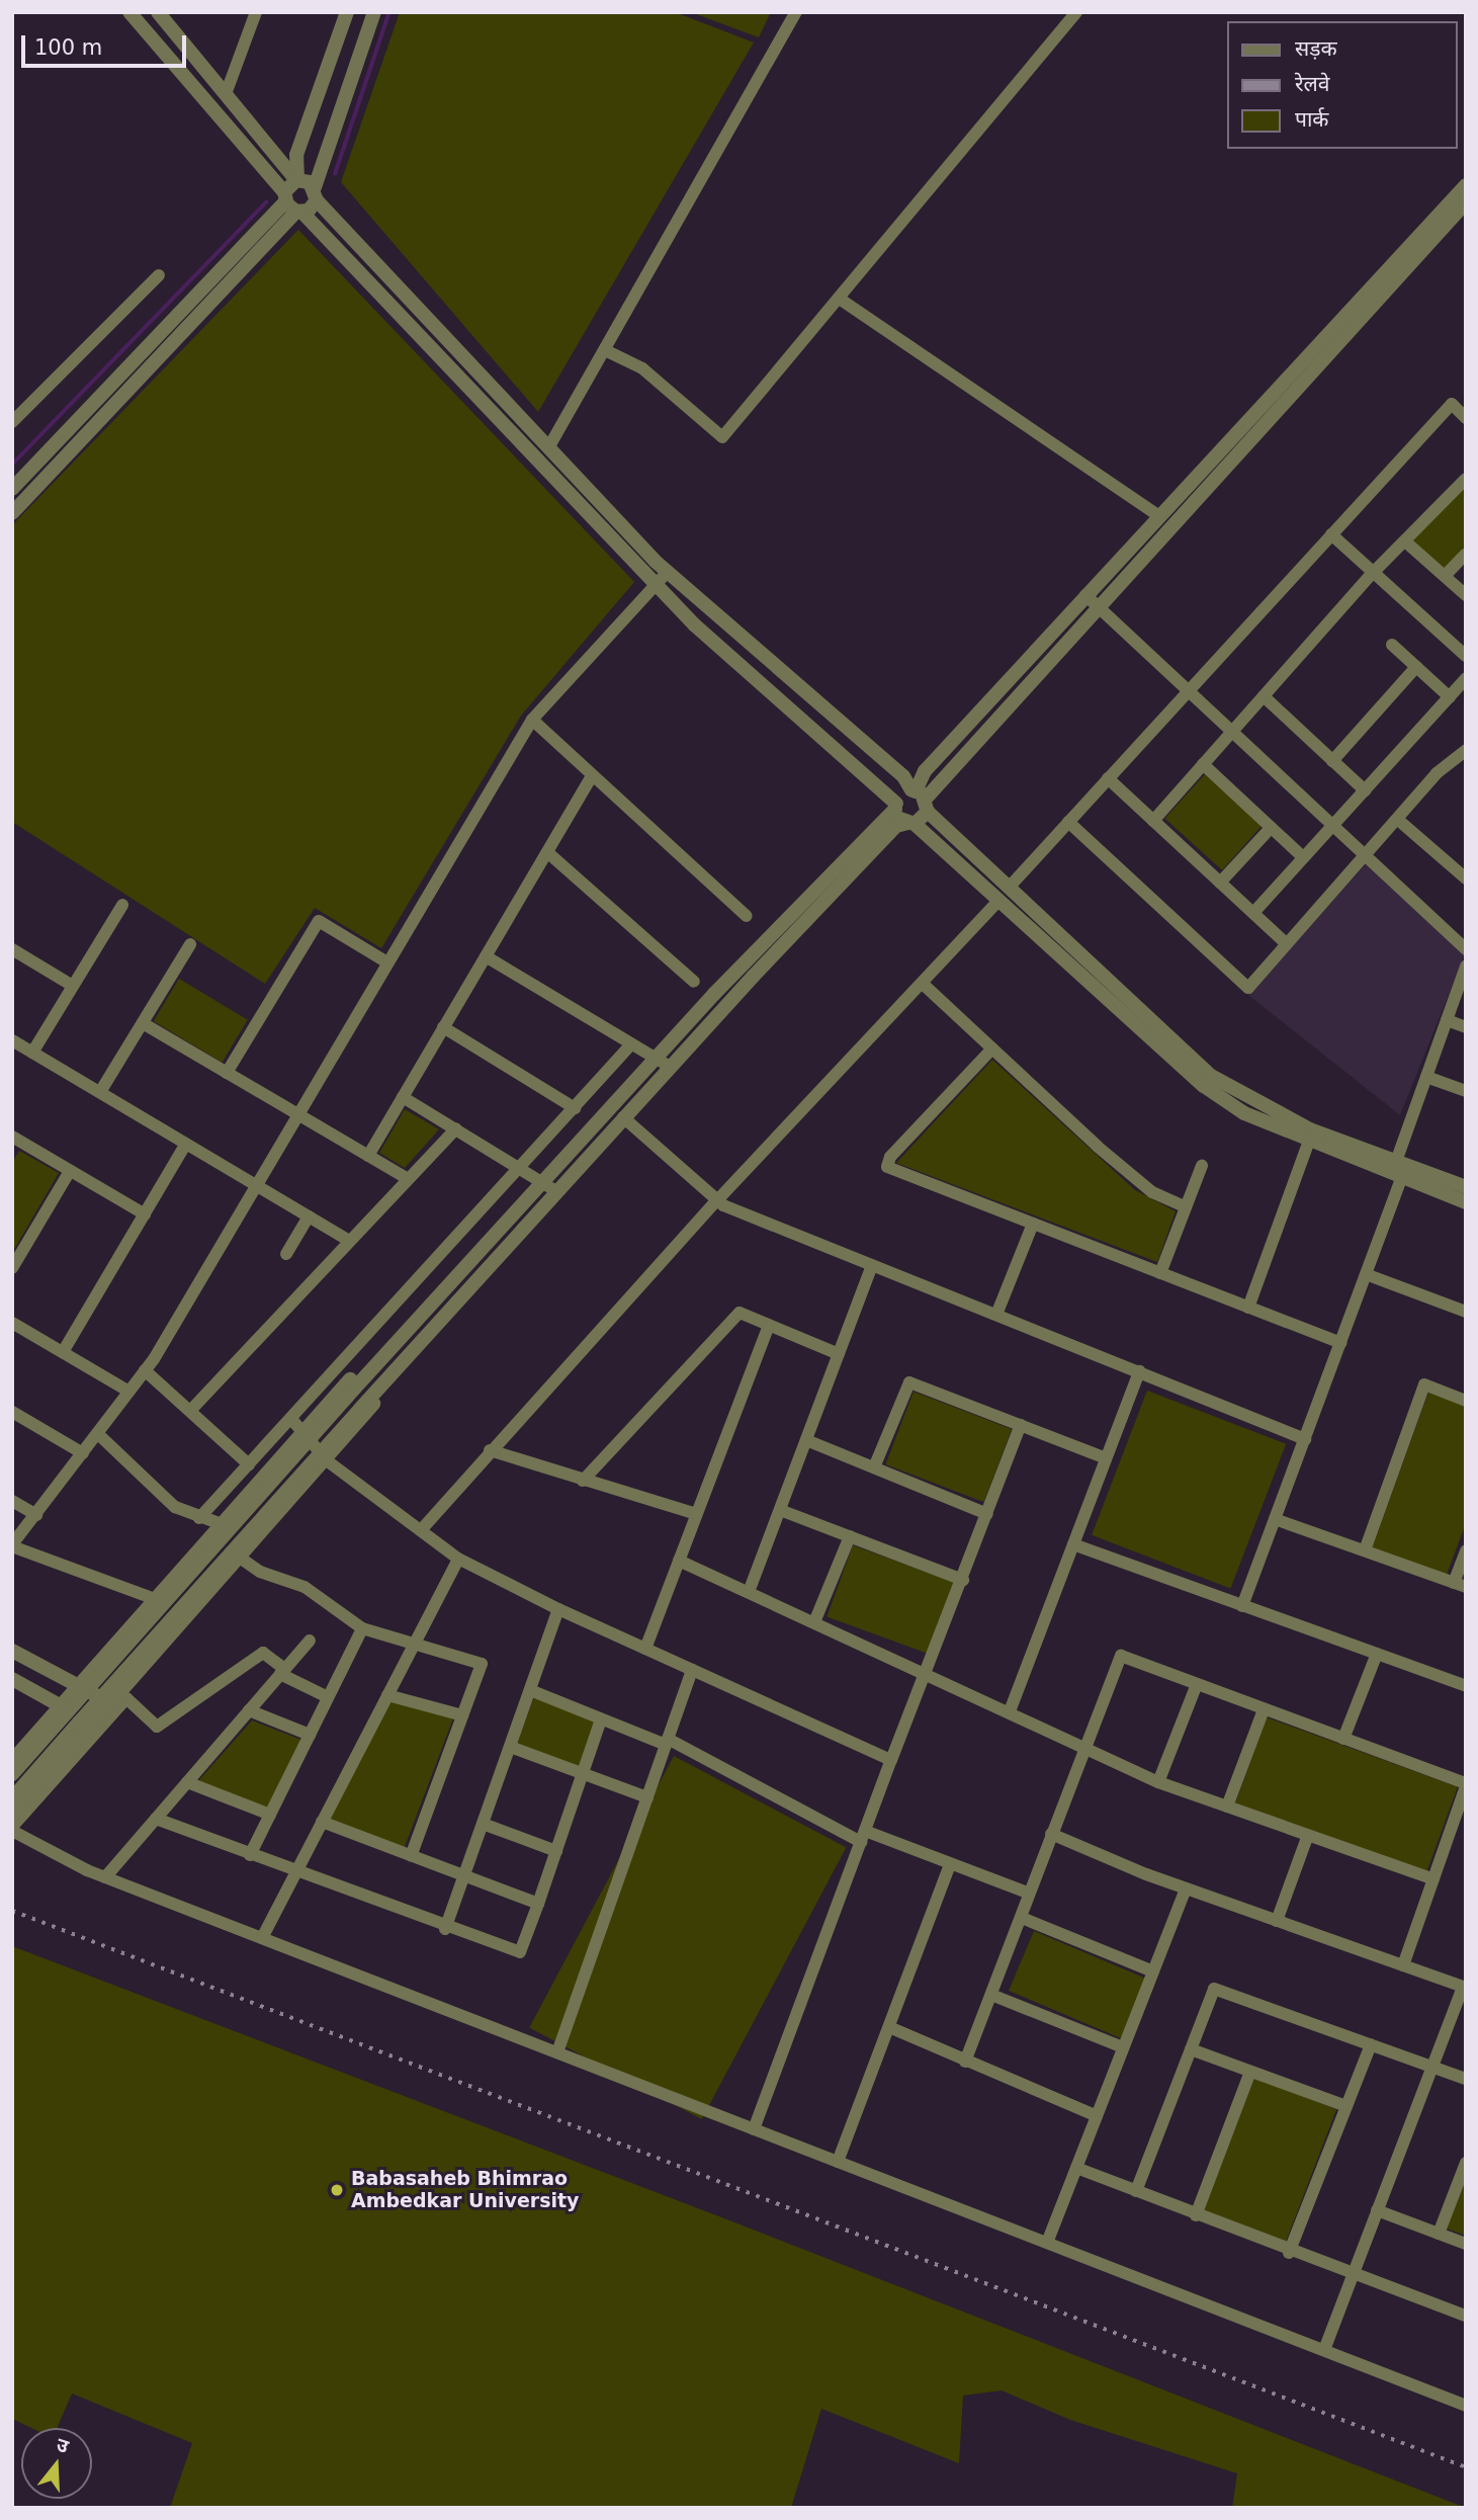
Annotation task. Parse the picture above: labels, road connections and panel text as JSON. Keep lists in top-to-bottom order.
{
  "places": ["Babasaheb Bhimrao Ambedkar University"],
  "legend": ["सड़क", "रेलवे", "पार्क"],
  "scale_bar": "100 m",
  "north": "top"
}
